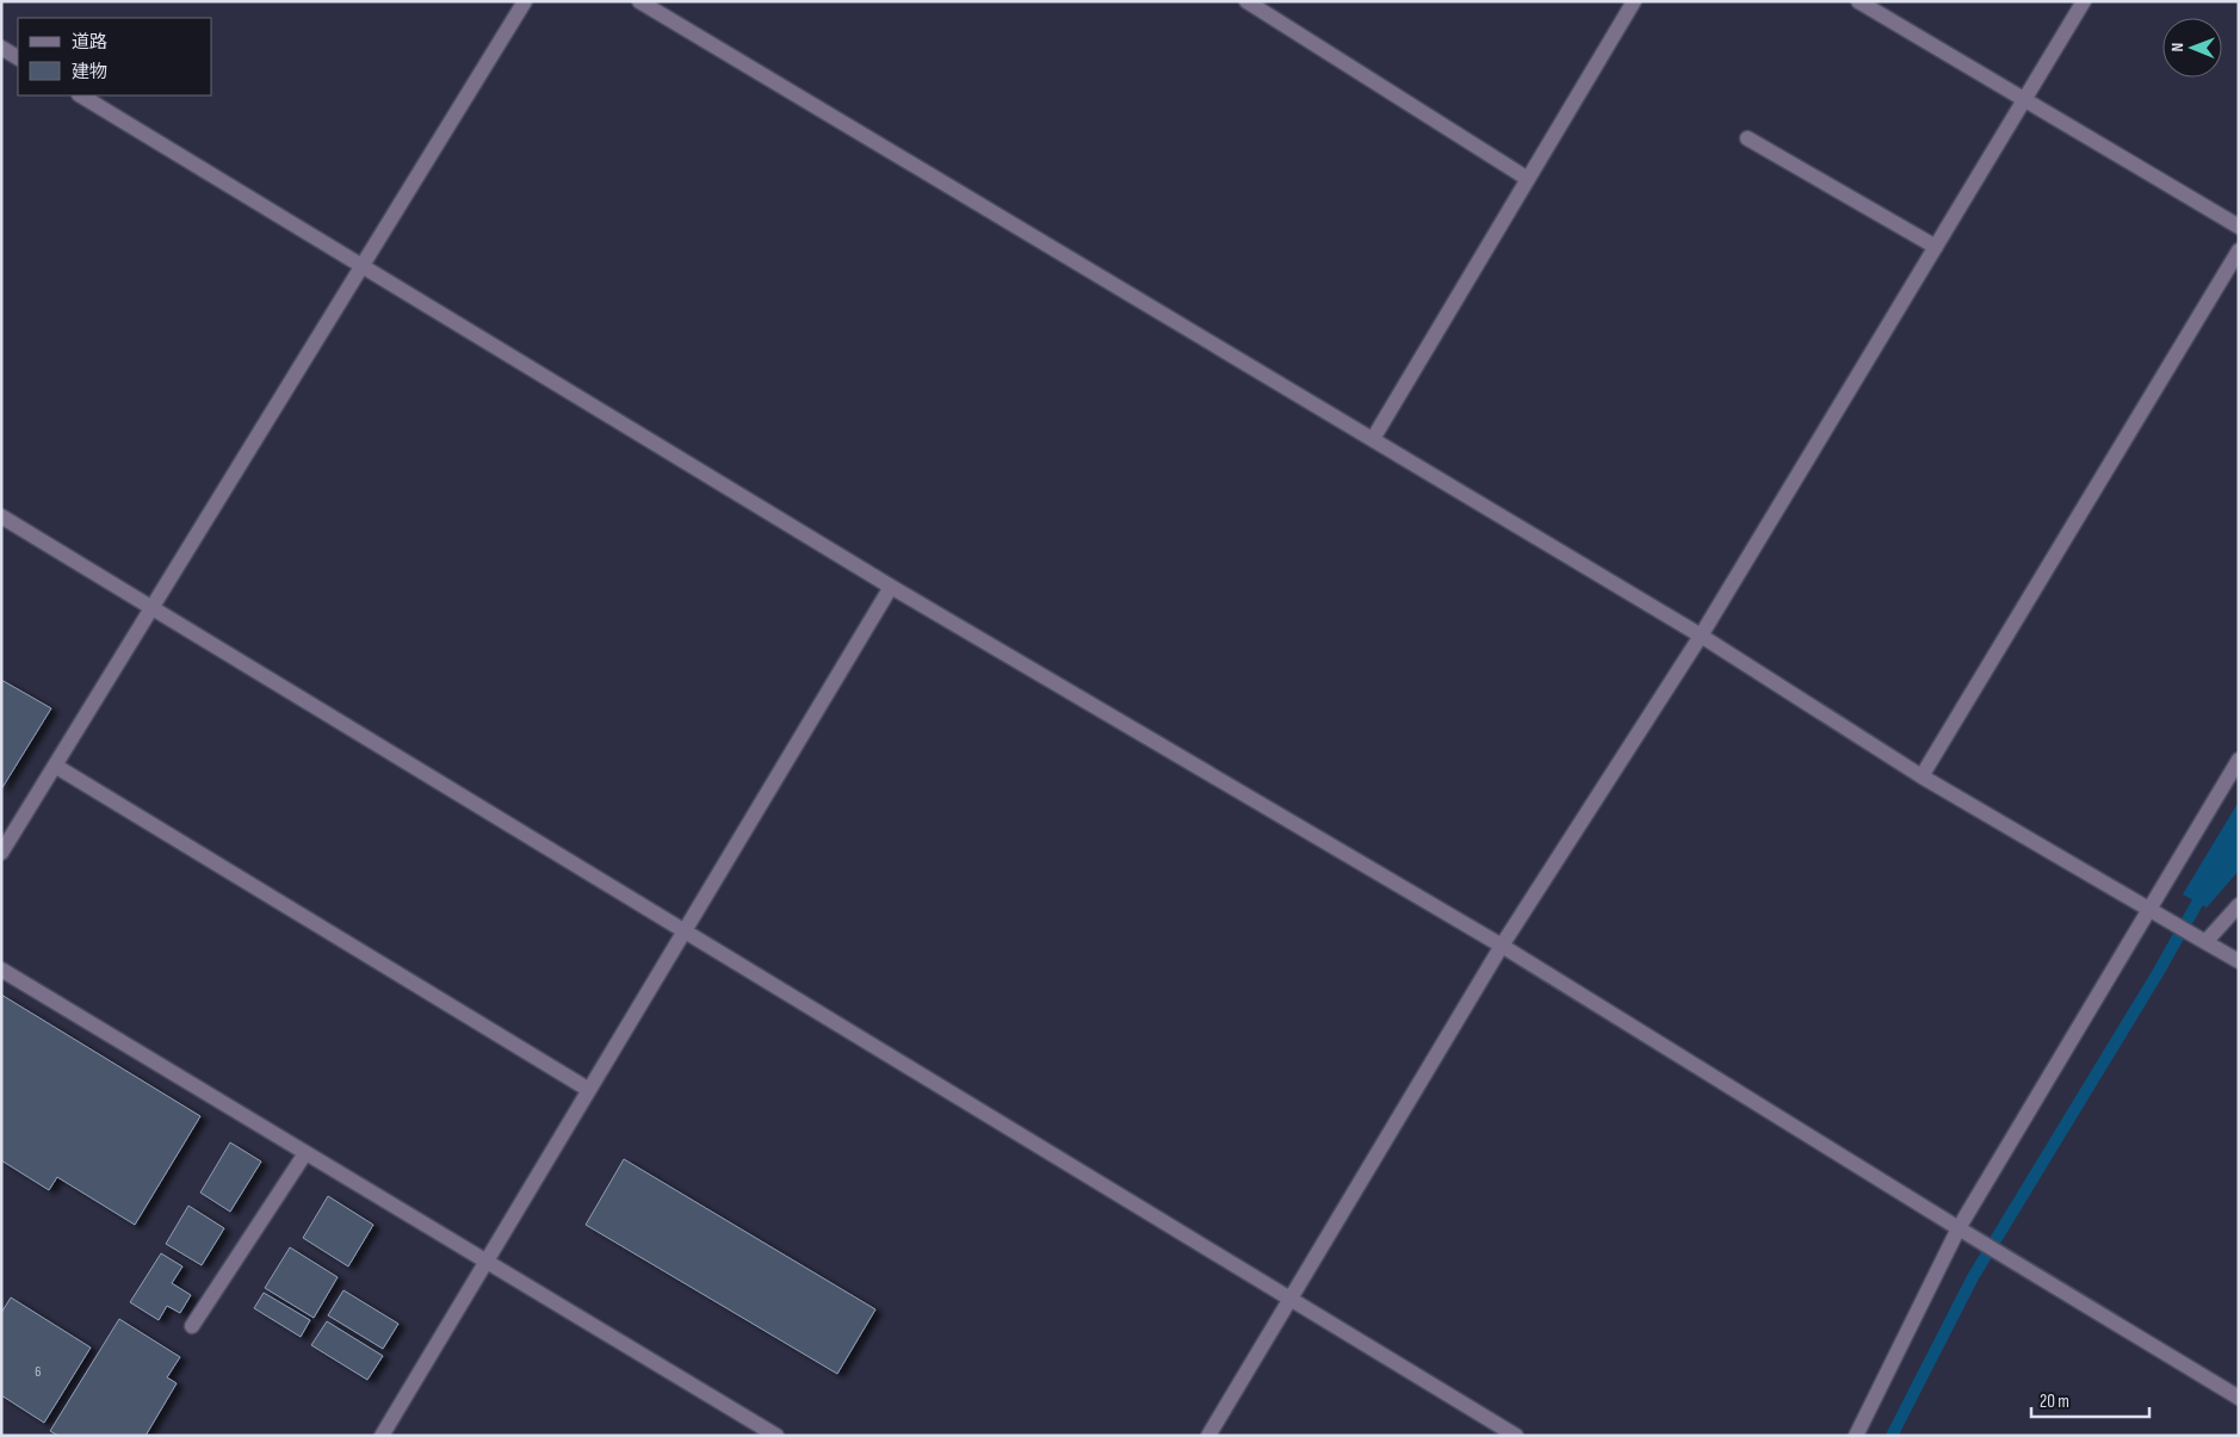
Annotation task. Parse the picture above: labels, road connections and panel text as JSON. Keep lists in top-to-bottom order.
{
  "house_numbers": ["6"],
  "legend": ["道路", "建物"],
  "scale_bar": "20 m",
  "north": "left"
}
